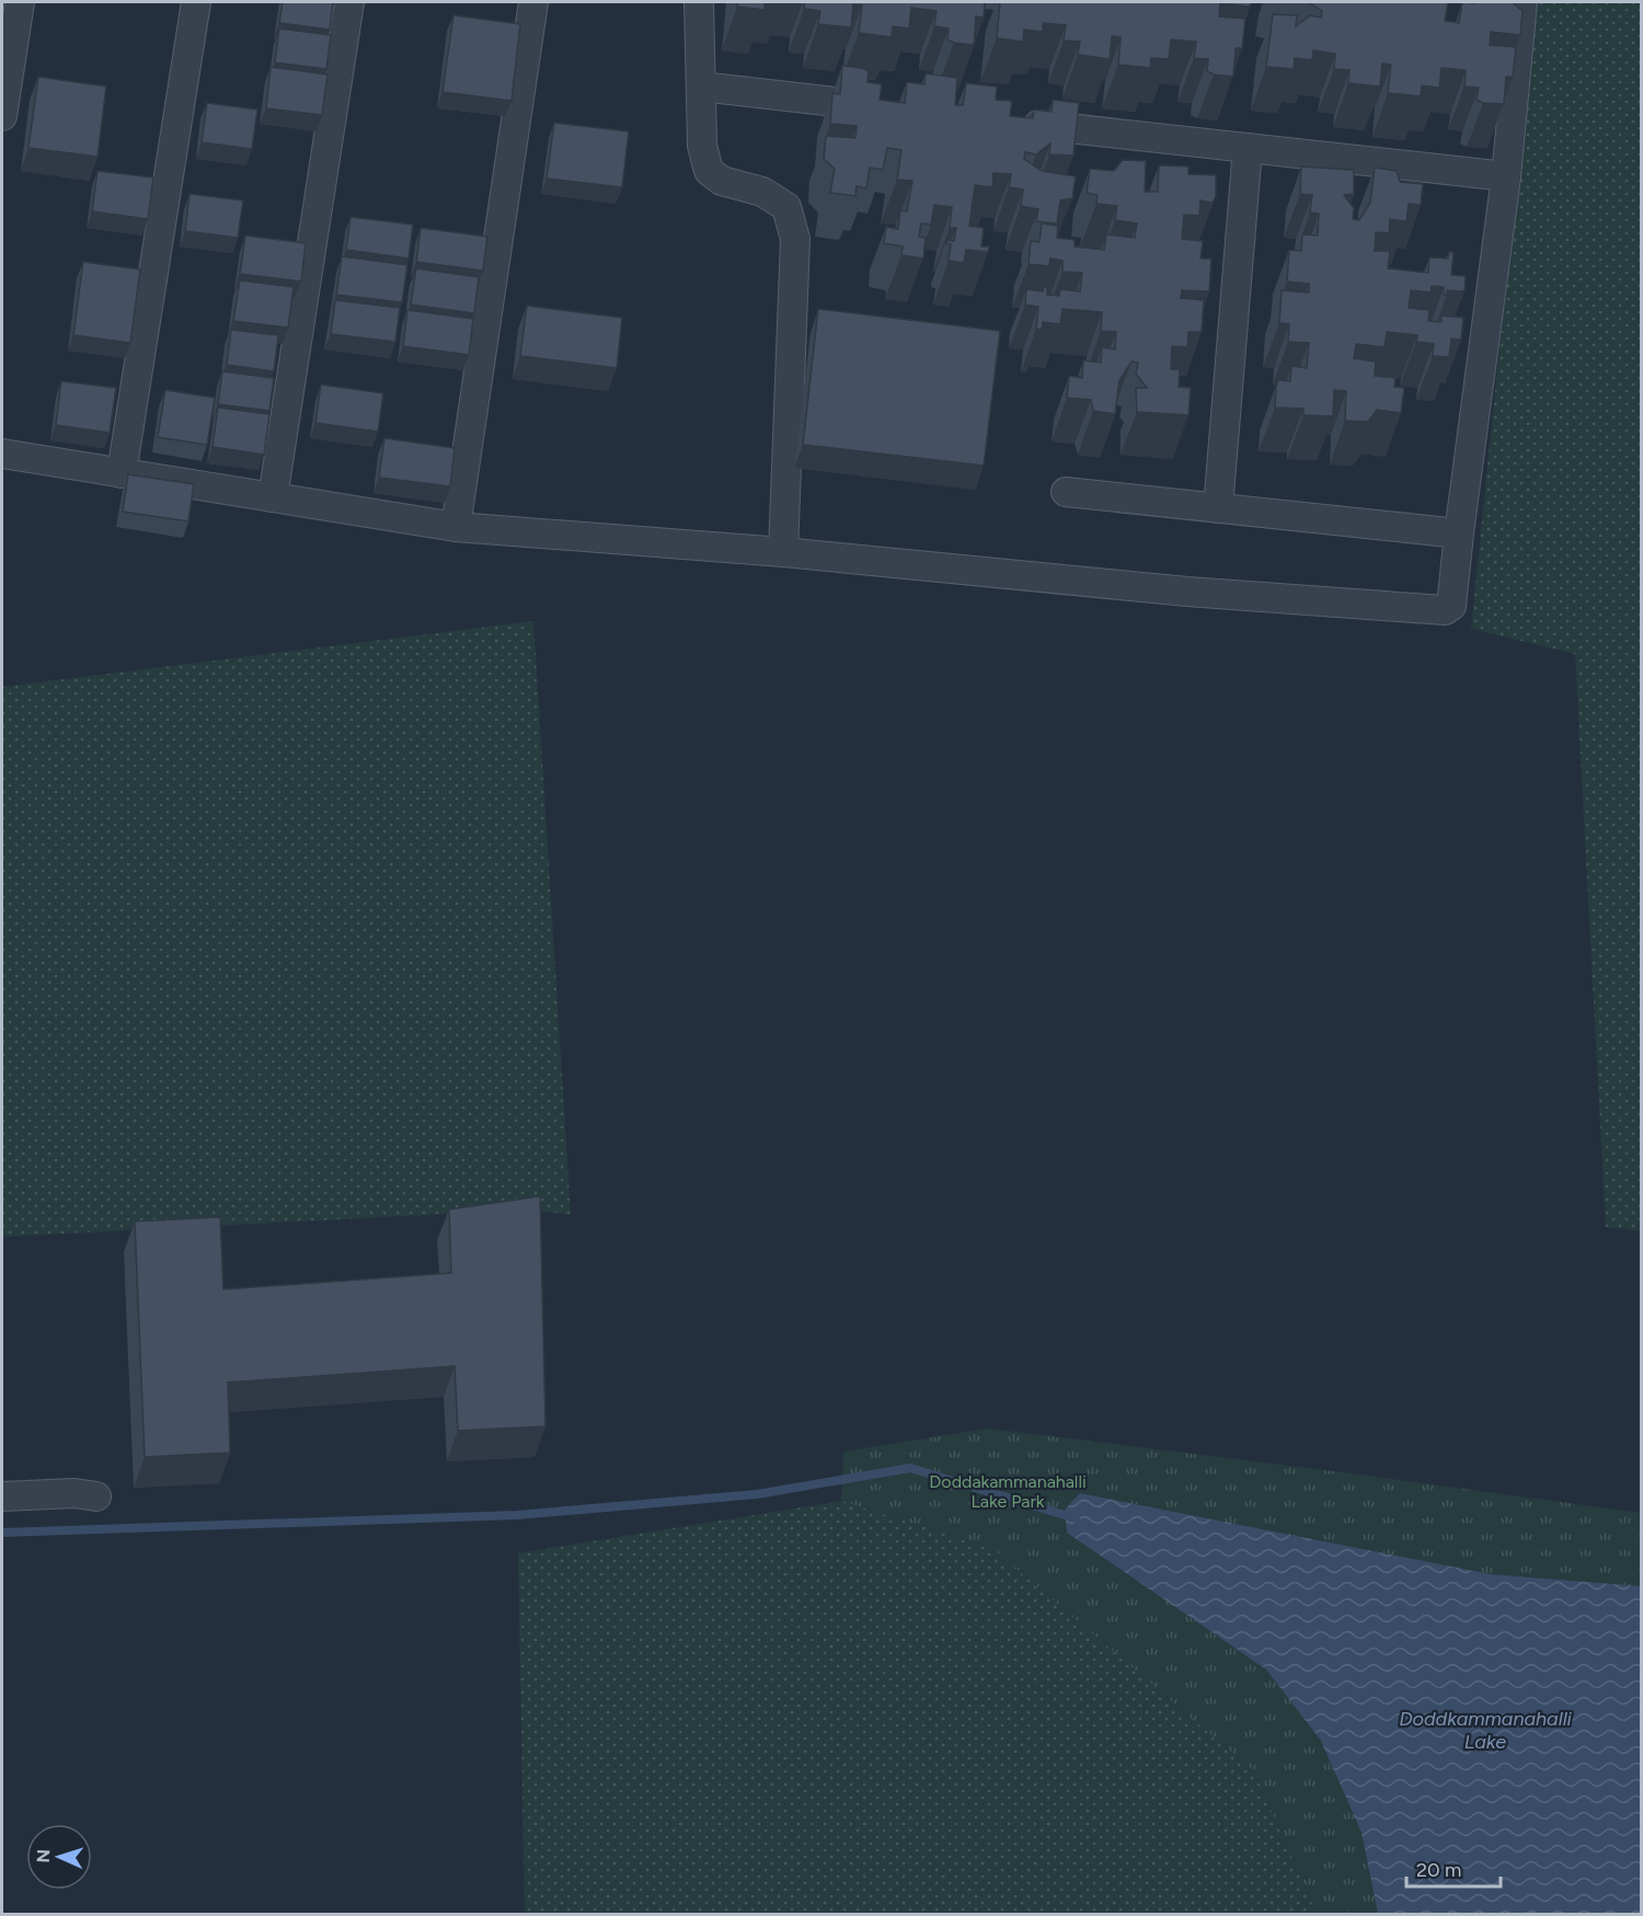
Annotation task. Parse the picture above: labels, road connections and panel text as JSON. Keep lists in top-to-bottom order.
{
  "water": ["Doddkammanahalli Lake"],
  "parks": ["Doddakammanahalli Lake Park"],
  "scale_bar": "20 m",
  "north": "left"
}
